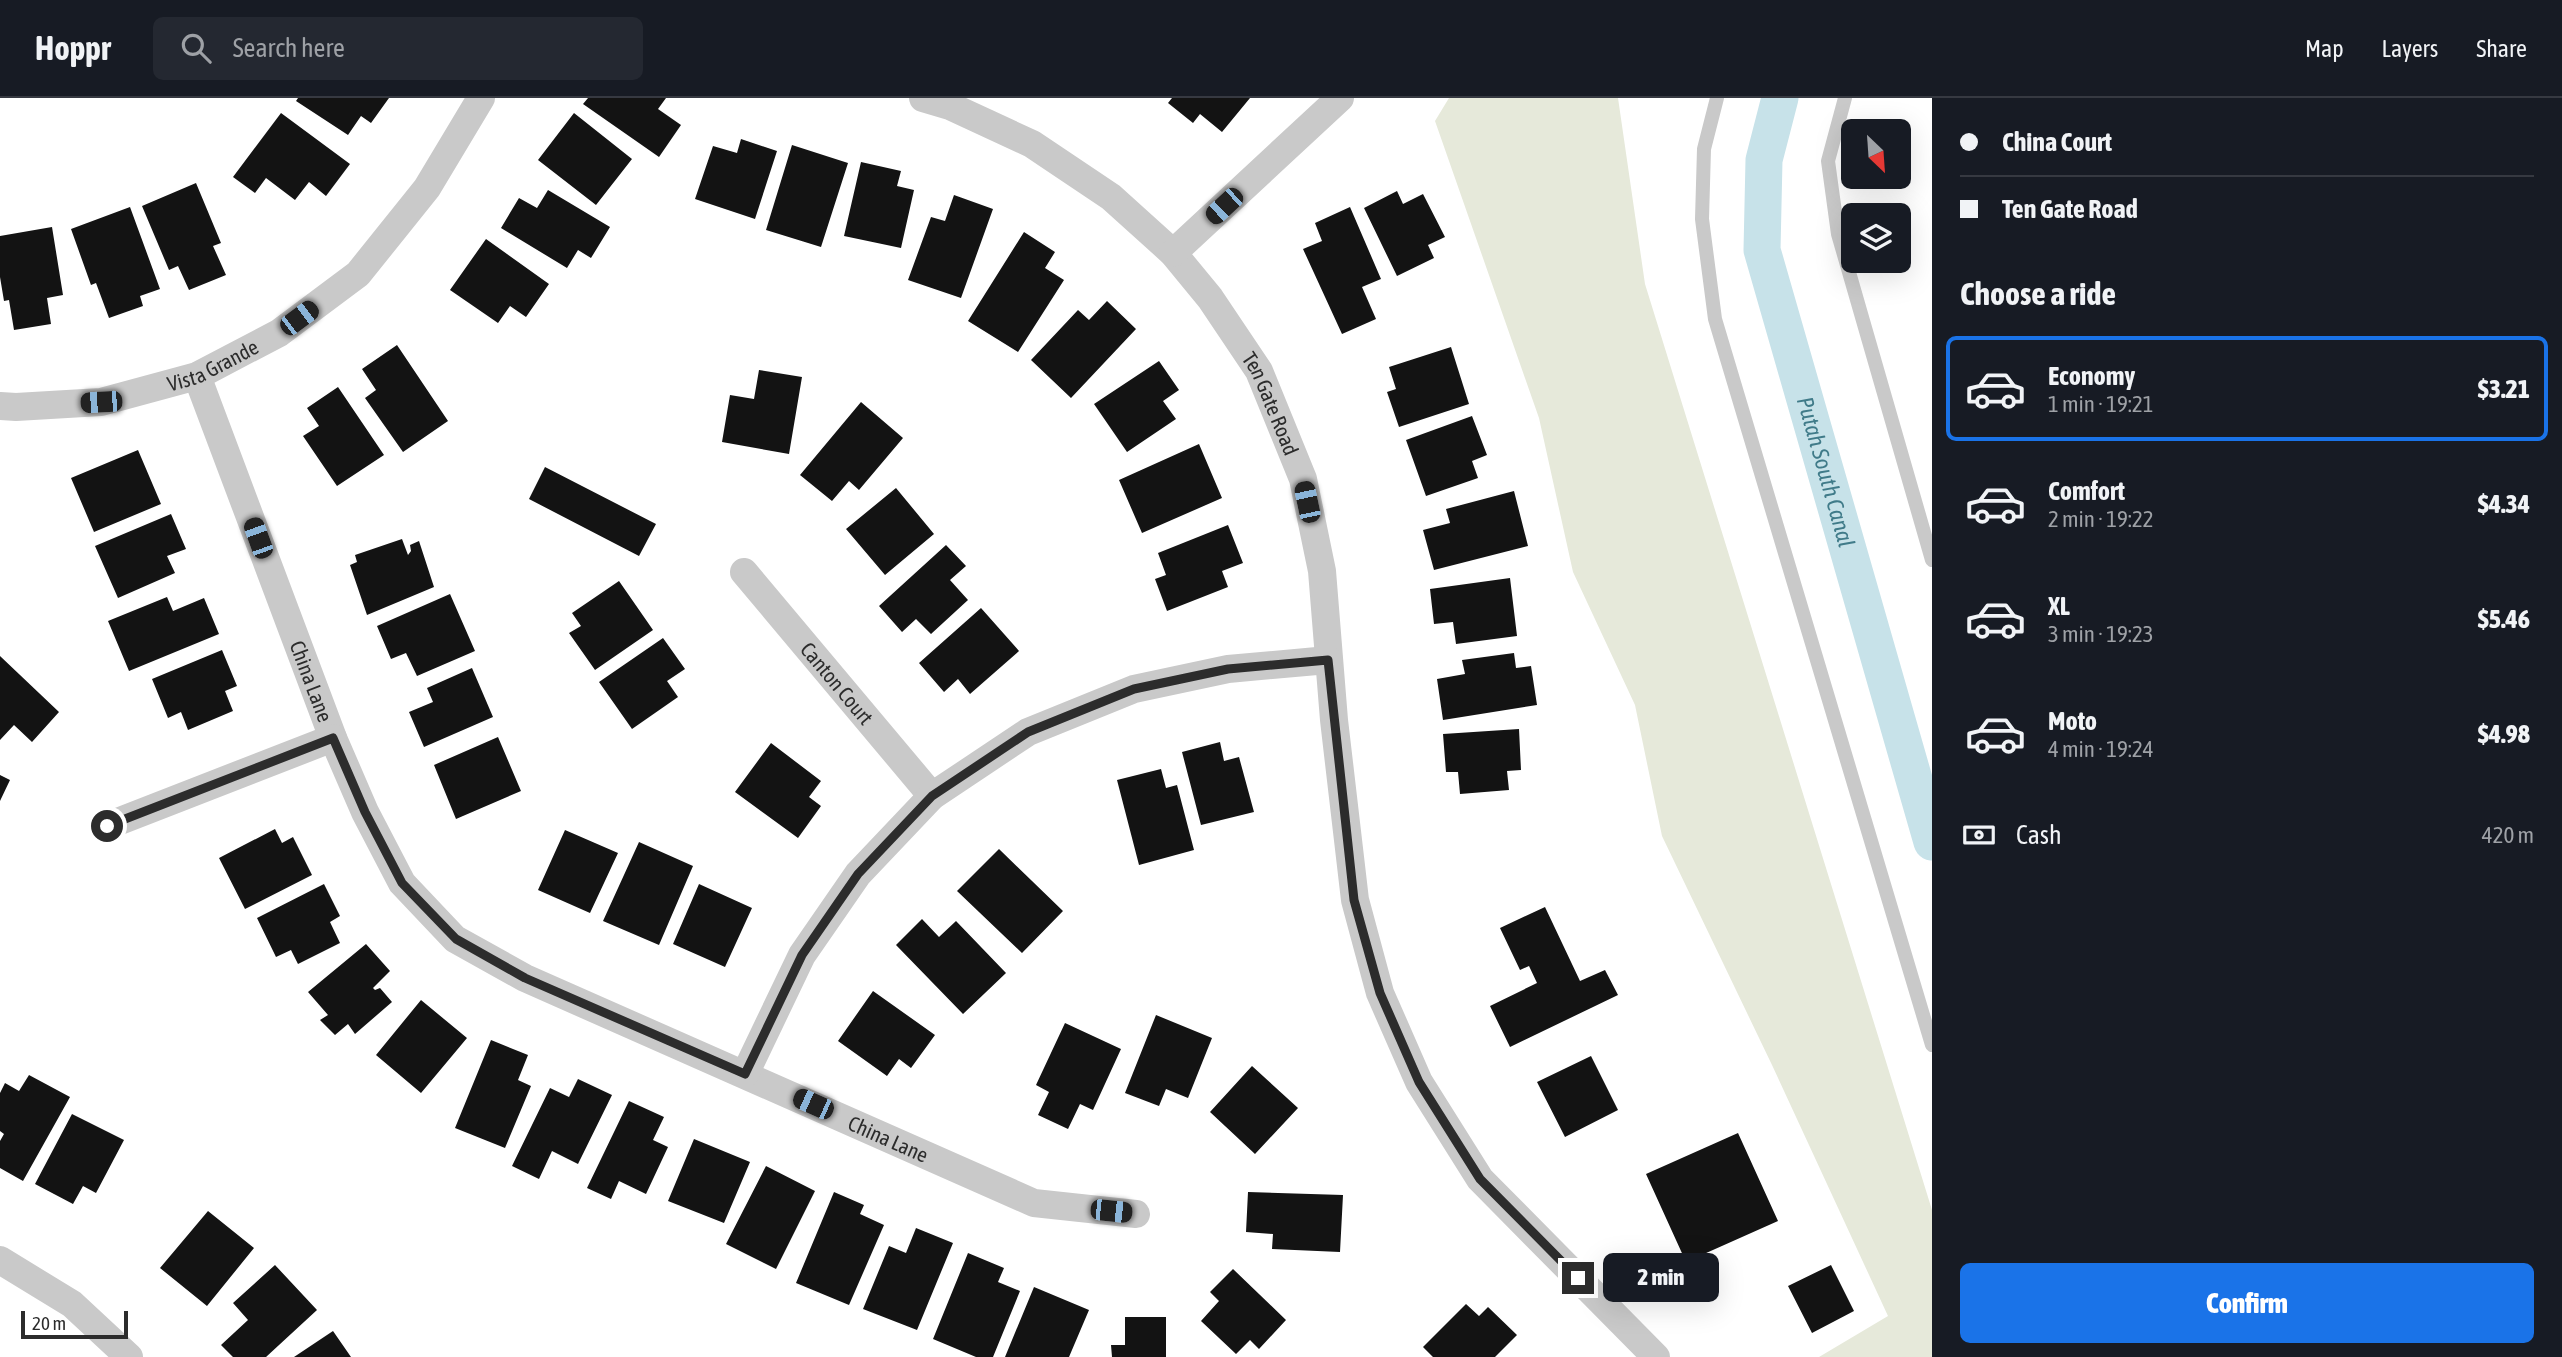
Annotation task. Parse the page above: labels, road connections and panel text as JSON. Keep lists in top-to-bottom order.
{
  "streets": {
    "street": [
      "Vista Grande",
      "Ten Gate Road",
      "China Lane",
      "Canton Court"
    ]
  },
  "crossings": [
    ["Vista Grande", "China Lane"]
  ],
  "water": ["Putah South Canal"],
  "scale_bar": "20 m",
  "north": "bottom right",
  "page": {
    "header": "Hoppr",
    "search": "Search here",
    "nav": ["Map", "Layers", "Share"],
    "banner": ["China Court", "Ten Gate Road"],
    "heading": "Choose a ride",
    "list": [
      {
        "name": "Economy",
        "note": "1 min · 19:21",
        "value": "$3.21"
      },
      {
        "name": "Comfort",
        "note": "2 min · 19:22",
        "value": "$4.34"
      },
      {
        "name": "XL",
        "note": "3 min · 19:23",
        "value": "$5.46"
      },
      {
        "name": "Moto",
        "note": "4 min · 19:24",
        "value": "$4.98"
      }
    ],
    "pay": ["Cash", "420 m"],
    "buttons": "Confirm",
    "bubble": "2 min",
    "scale": "20 m"
  }
}
